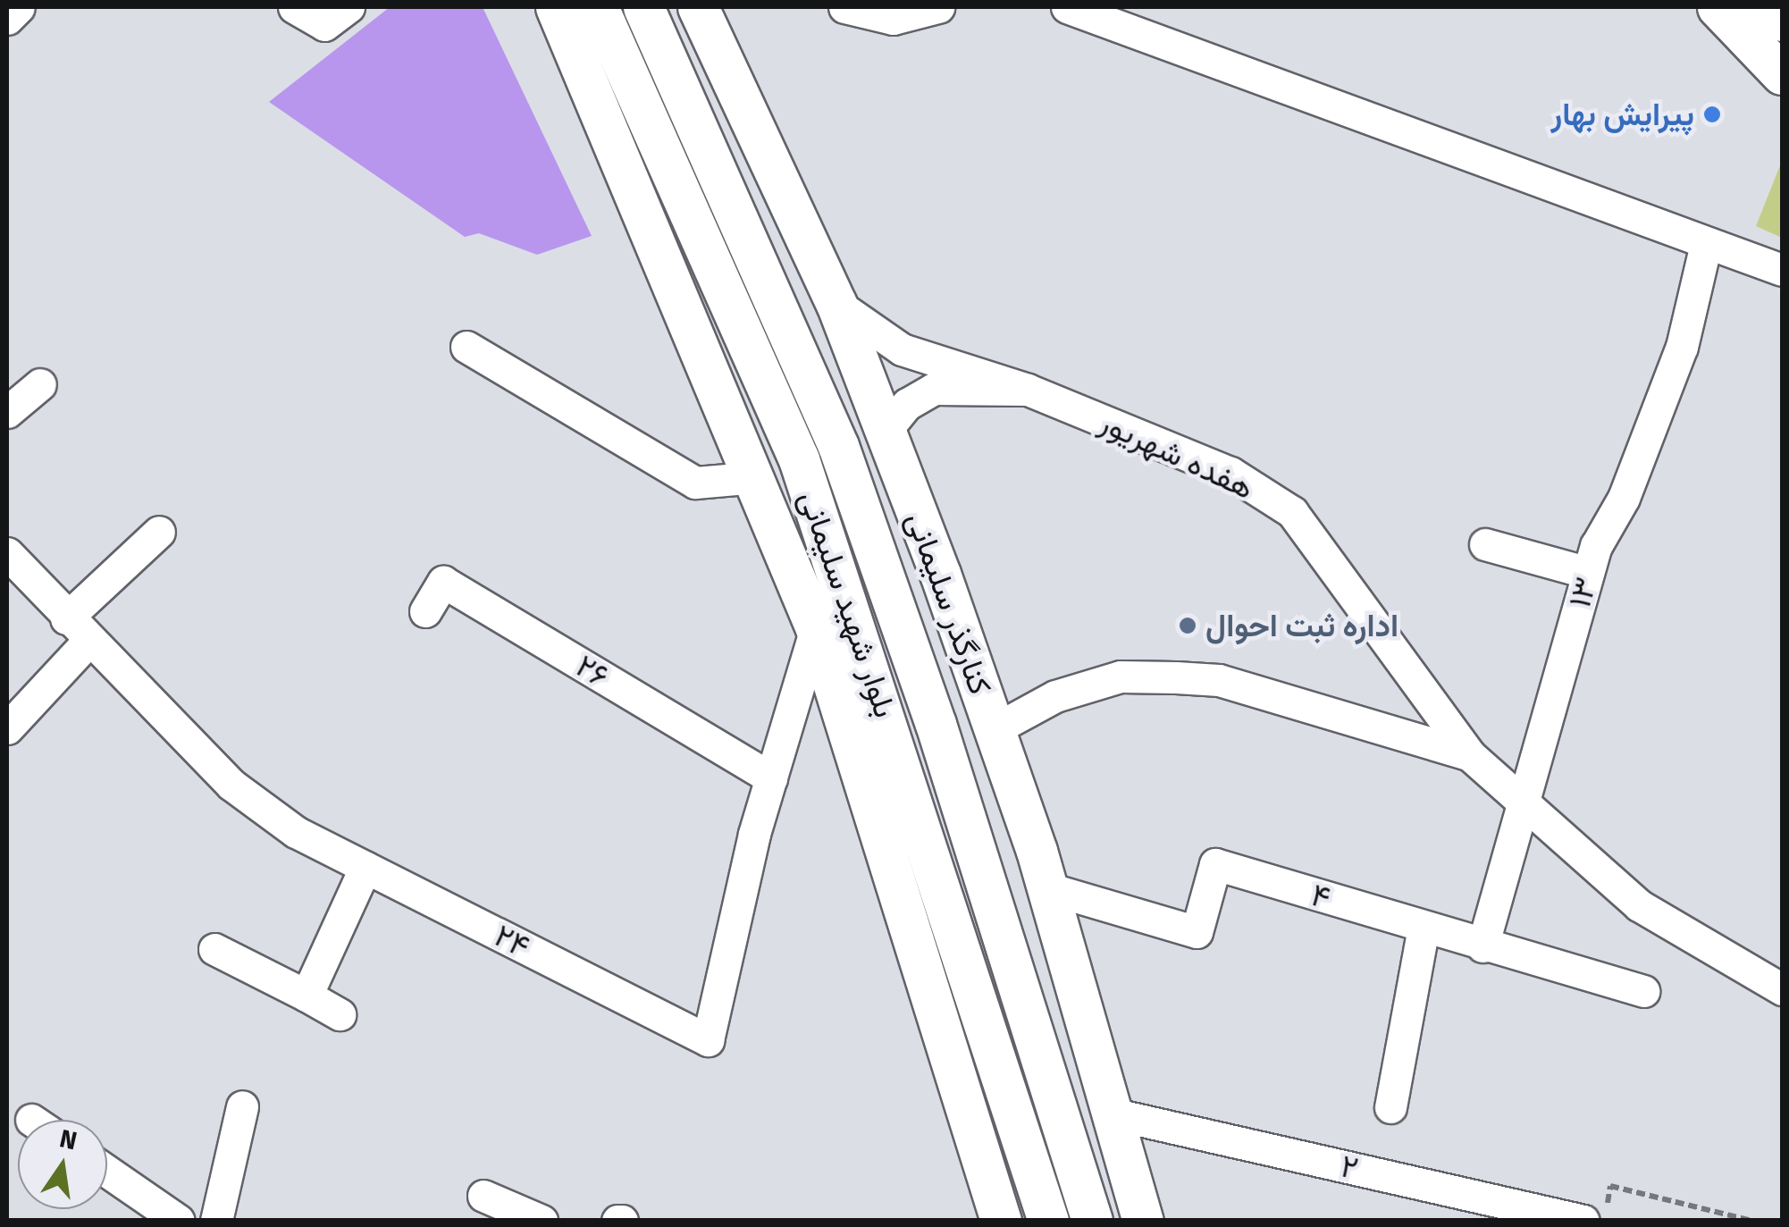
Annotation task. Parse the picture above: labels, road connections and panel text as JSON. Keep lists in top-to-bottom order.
{
  "streets": {
    "main road": ["کنارگذر سلیمانی", "بلوار شهید سلیمانی"],
    "street": [
      "هفده شهریور",
      "۱۳",
      "۲۶",
      "۴",
      "۲۴",
      "۲"
    ]
  },
  "crossings": [
    ["هفده شهریور", "۱۳"],
    ["هفده شهریور", "کنارگذر سلیمانی"],
    ["۱۳", "۴"],
    ["کنارگذر سلیمانی", "۴"],
    ["کنارگذر سلیمانی", "۲"],
    ["۲۶", "۲۴"]
  ],
  "places": ["پیرایش بهار", "اداره ثبت احوال"],
  "north": "top"
}
